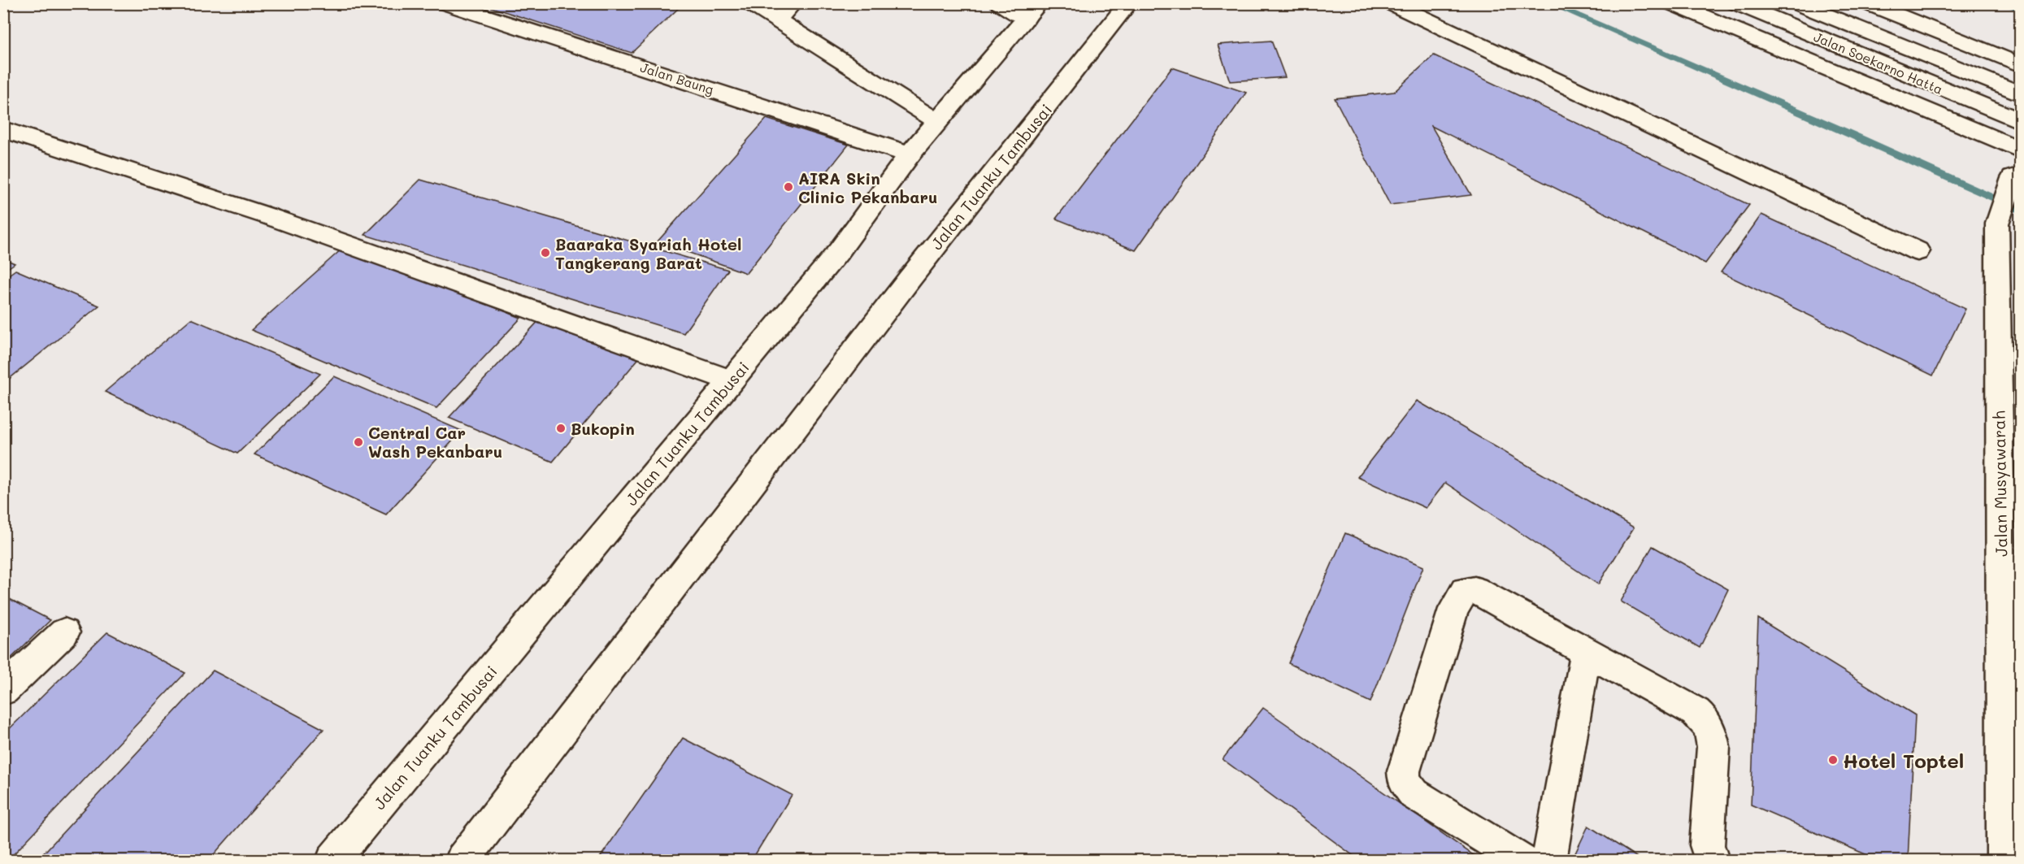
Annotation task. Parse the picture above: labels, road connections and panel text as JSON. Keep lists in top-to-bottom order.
{
  "streets": {
    "main road": [
      "Jalan Soekarno Hatta",
      "Jalan Baung",
      "Jalan Tuanku Tambusai",
      "Jalan Musyawarah"
    ]
  },
  "crossings": [
    ["Jalan Baung", "Jalan Tuanku Tambusai"]
  ],
  "places": [
    "AIRA Skin Clinic Pekanbaru",
    "Baaraka Syariah Hotel Tangkerang Barat",
    "Bukopin",
    "Central Car Wash Pekanbaru",
    "Hotel Toptel"
  ]
}
